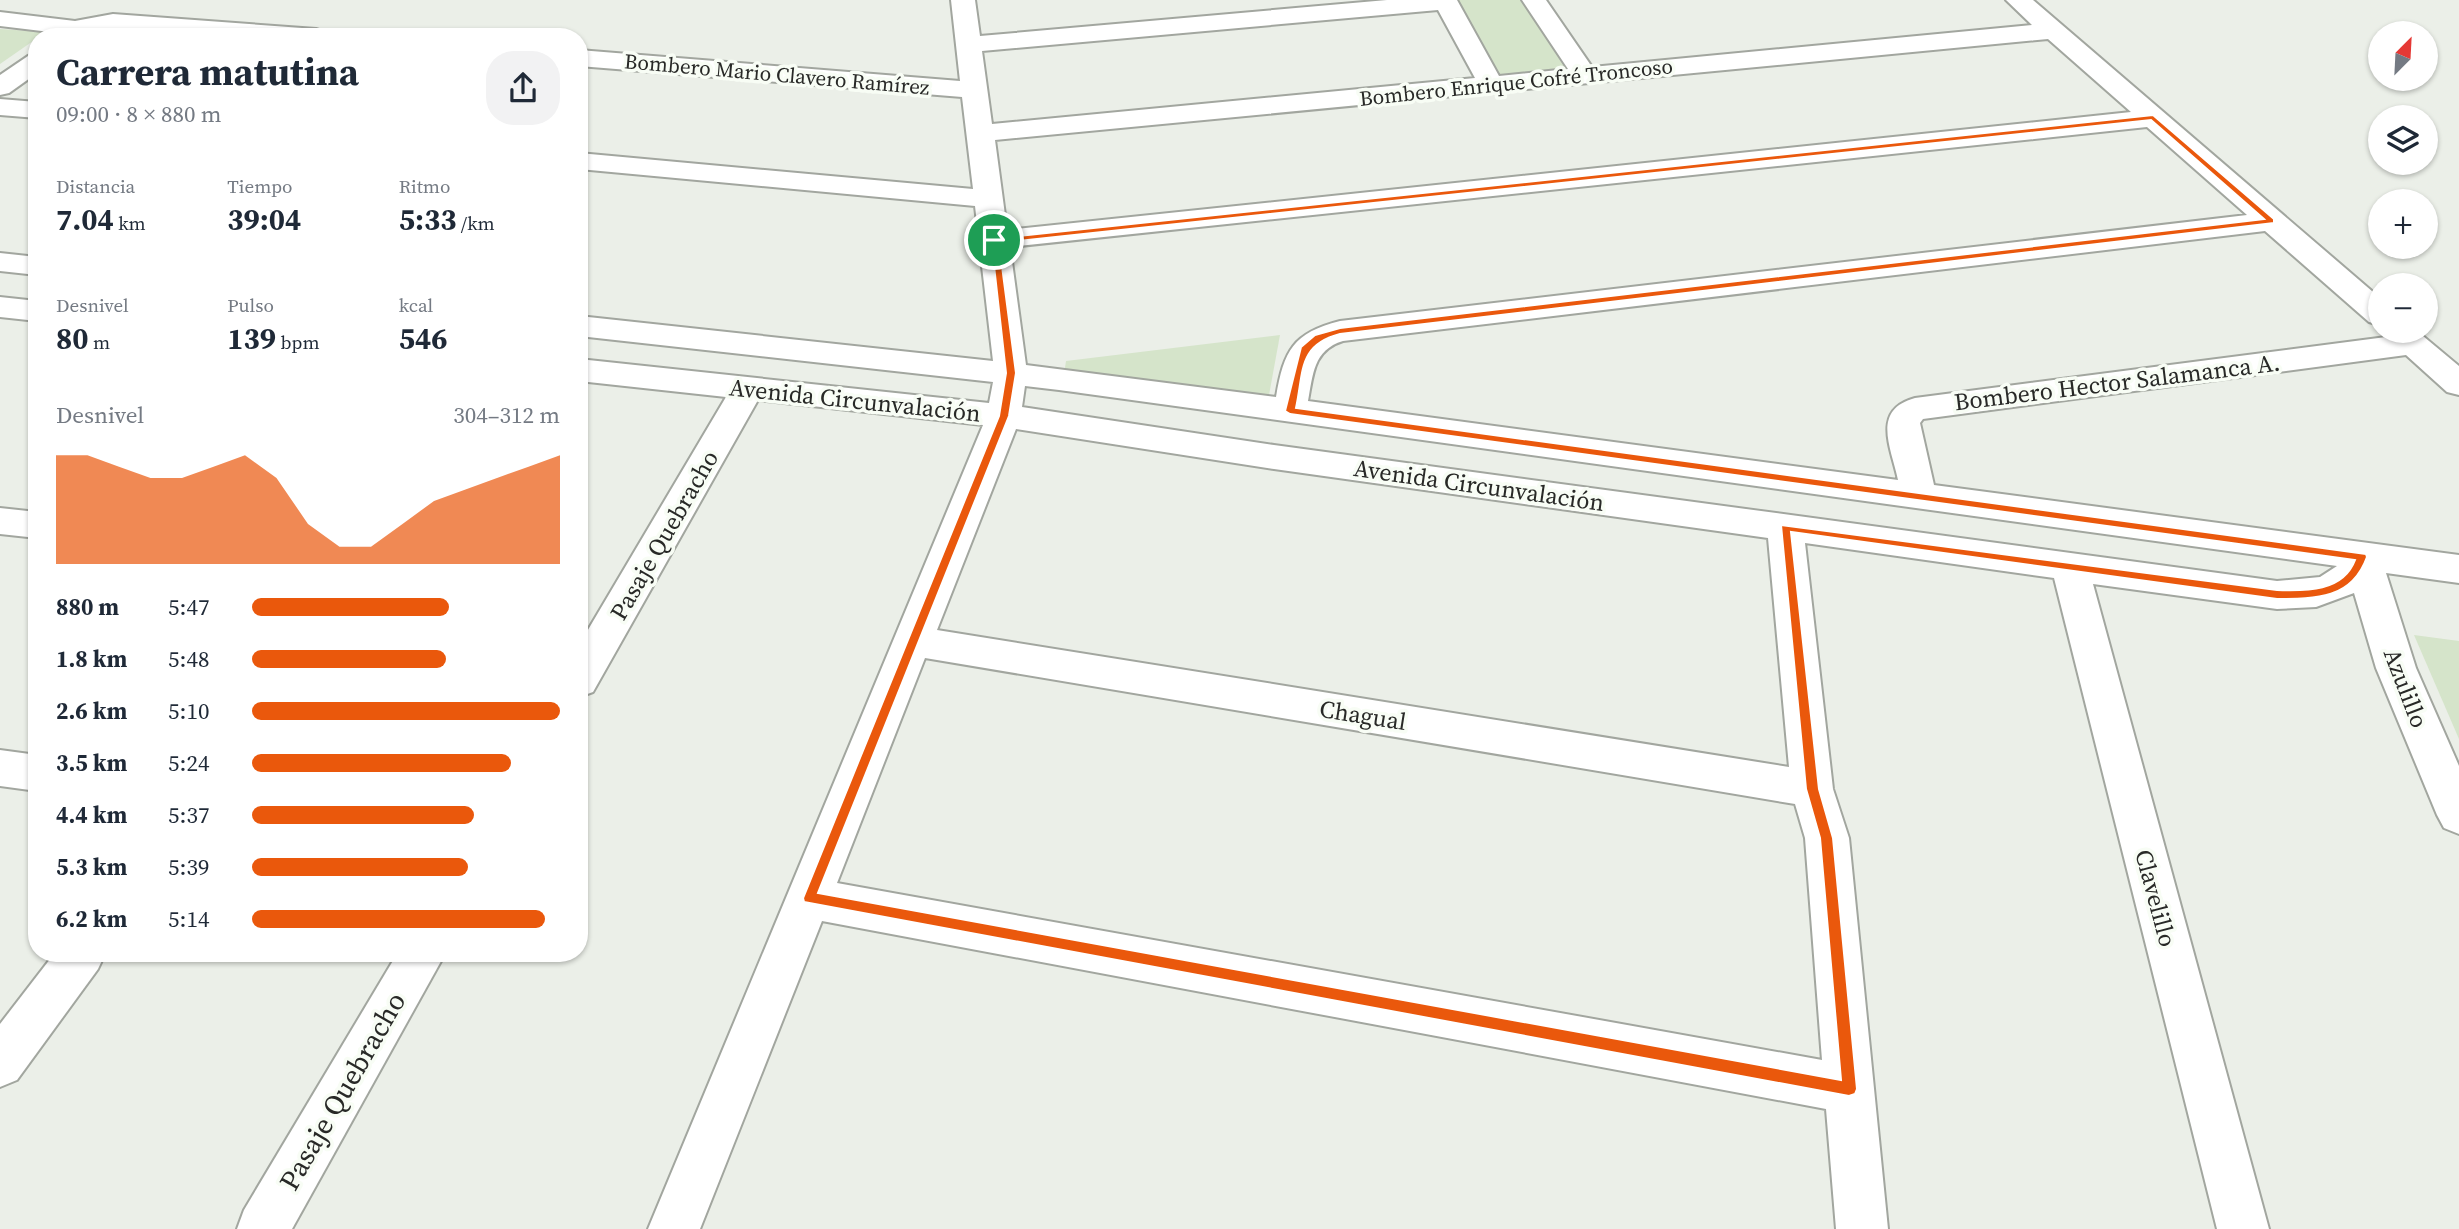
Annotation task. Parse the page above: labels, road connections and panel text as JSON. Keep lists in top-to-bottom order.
{
  "streets": {
    "street": [
      "Bombero Mario Clavero Ramírez",
      "Bombero Enrique Cofré Troncoso",
      "Bombero Hector Salamanca A.",
      "Avenida Circunvalación",
      "Pasaje Quebracho",
      "Azulillo",
      "Chagual",
      "Clavelillo"
    ]
  },
  "crossings": [
    ["Bombero Hector Salamanca A.", "Avenida Circunvalación"],
    ["Avenida Circunvalación", "Pasaje Quebracho"],
    ["Avenida Circunvalación", "Azulillo"],
    ["Avenida Circunvalación", "Clavelillo"]
  ],
  "north": "top right",
  "page": {
    "map_buttons": ["+", "−"],
    "heading": ["Carrera matutina", "09:00 · 8 × 880 m"],
    "stats": [
      ["Distancia", "7.04 km"],
      ["Tiempo", "39:04"],
      ["Ritmo", "5:33 /km"],
      ["Desnivel", "80 m"],
      ["Pulso", "139 bpm"],
      ["kcal", "546"]
    ],
    "chart": ["Desnivel", "304–312 m"],
    "list": [
      {
        "name": "880 m",
        "note": "5:47"
      },
      {
        "name": "1.8 km",
        "note": "5:48"
      },
      {
        "name": "2.6 km",
        "note": "5:10"
      },
      {
        "name": "3.5 km",
        "note": "5:24"
      },
      {
        "name": "4.4 km",
        "note": "5:37"
      },
      {
        "name": "5.3 km",
        "note": "5:39"
      },
      {
        "name": "6.2 km",
        "note": "5:14"
      }
    ]
  }
}
